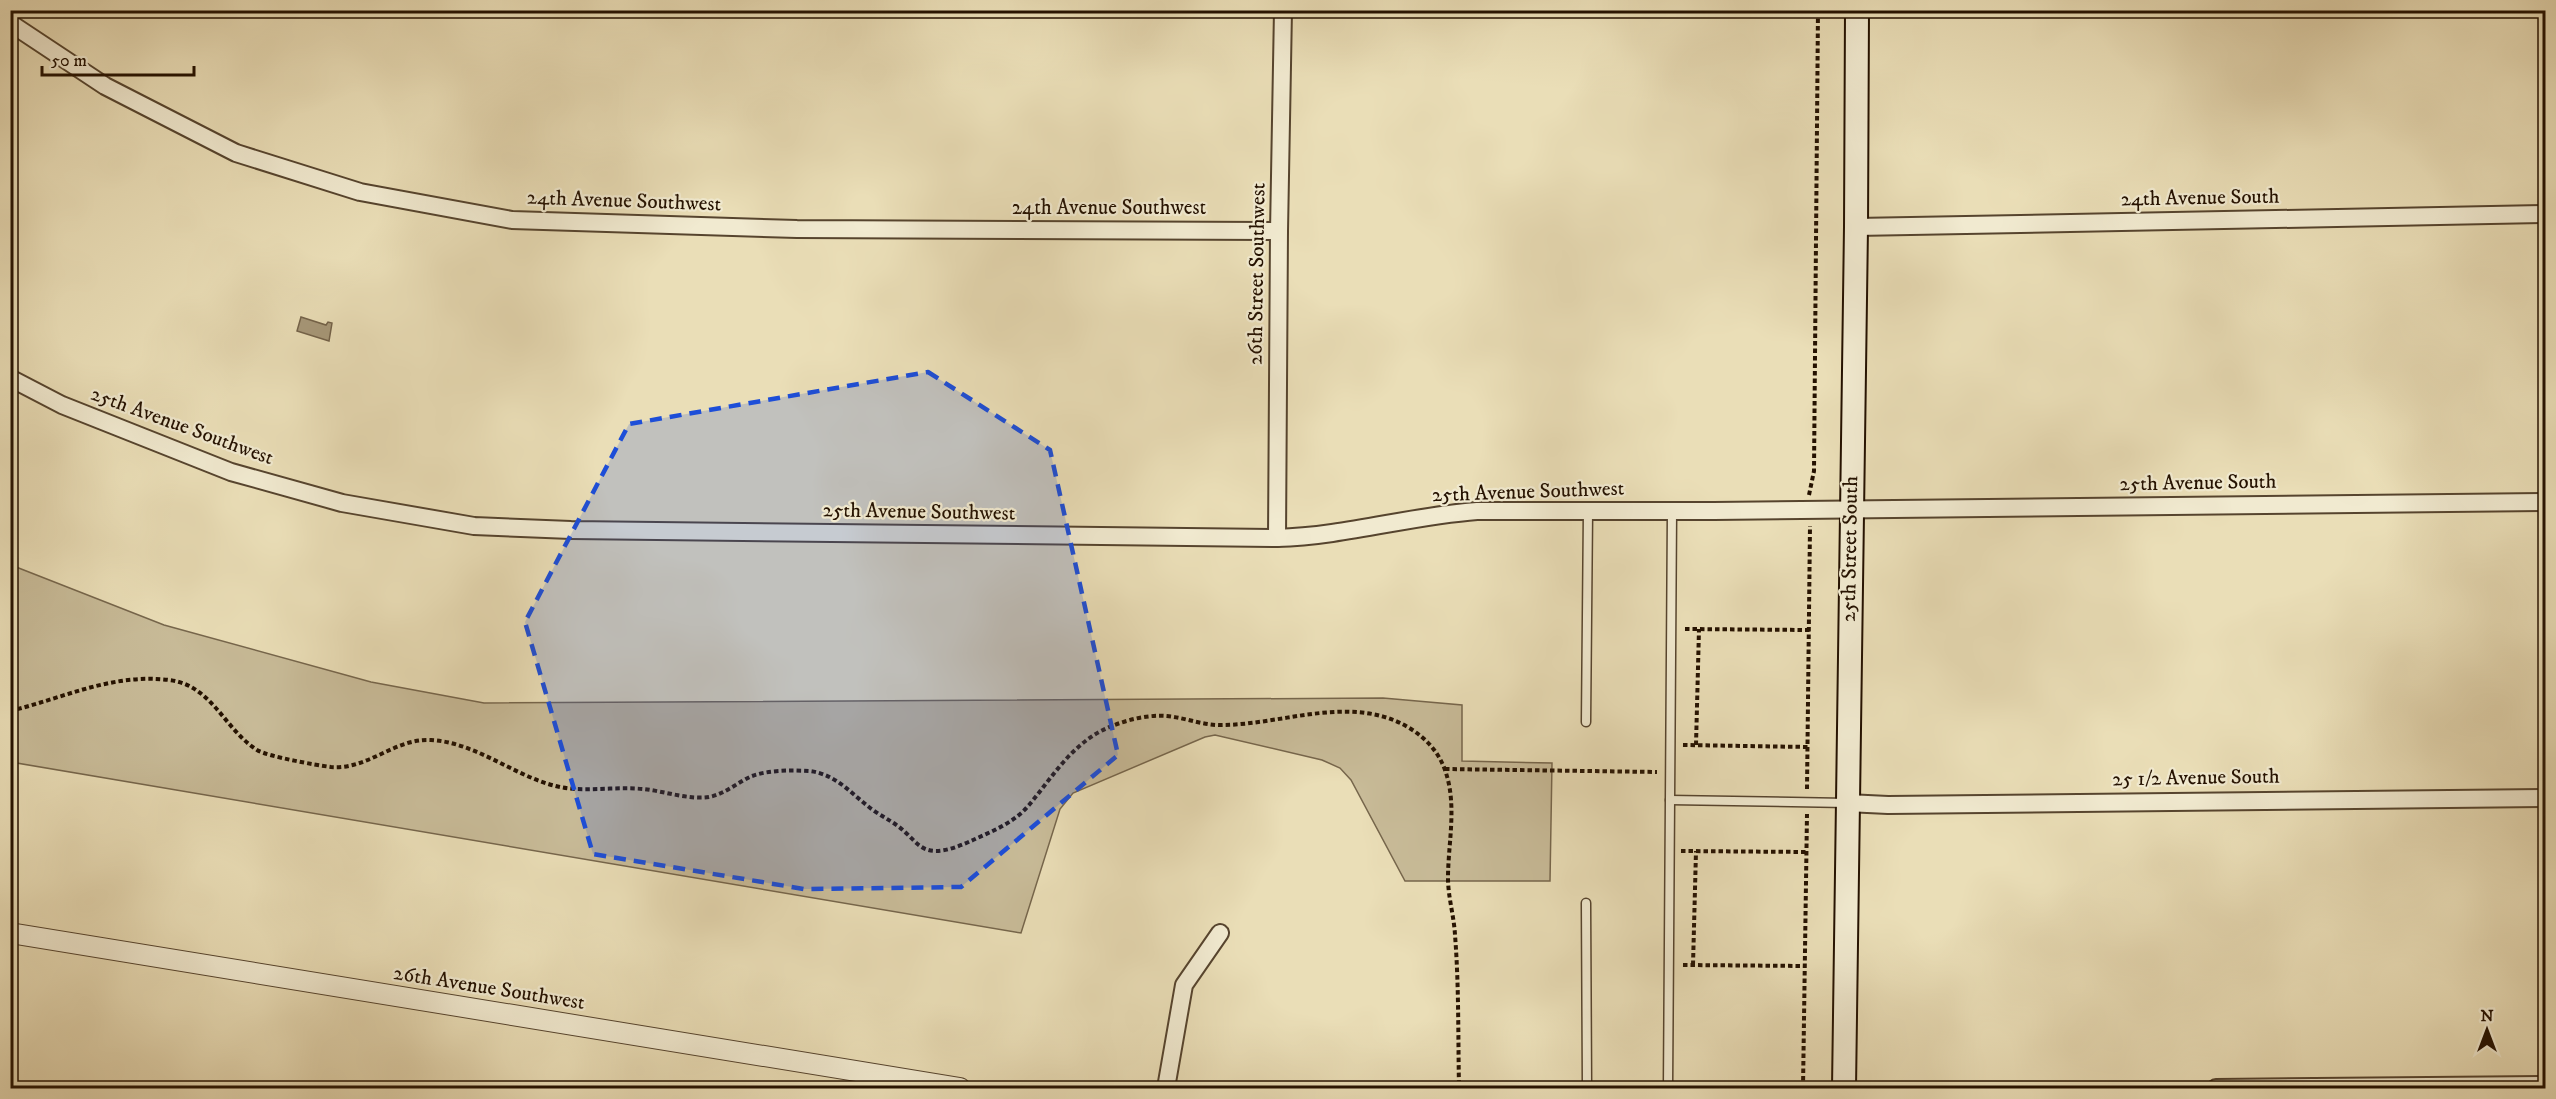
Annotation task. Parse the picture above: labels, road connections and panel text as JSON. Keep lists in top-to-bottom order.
{
  "streets": {
    "main road": ["25th Street South"],
    "street": [
      "24th Avenue South",
      "24th Avenue Southwest",
      "26th Street Southwest",
      "25th Avenue Southwest",
      "25th Avenue South",
      "25 1/2 Avenue South",
      "26th Avenue Southwest"
    ]
  },
  "crossings": [
    ["24th Avenue South", "25th Street South"],
    ["24th Avenue Southwest", "26th Street Southwest"],
    ["26th Street Southwest", "25th Avenue Southwest"],
    ["25th Avenue Southwest", "25th Avenue South"],
    ["25th Avenue Southwest", "25th Street South"],
    ["25th Avenue South", "25th Street South"],
    ["25th Street South", "25 1/2 Avenue South"]
  ],
  "scale_bar": "50 m",
  "north": "top"
}
